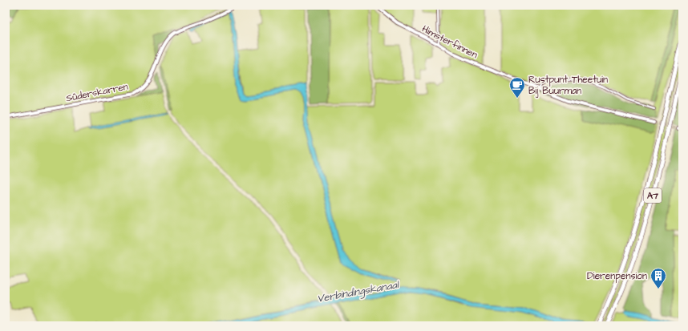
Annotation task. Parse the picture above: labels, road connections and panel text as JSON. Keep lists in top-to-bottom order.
{
  "streets": {
    "highway": ["A7"],
    "street": ["Himsterfinnen", "Sûderskarren"]
  },
  "water": ["Verbindingskanaal"],
  "places": {
    "cafe": ["Rustpunt Theetuin Bij Buurman"],
    "building": ["Dierenpension"]
  }
}
